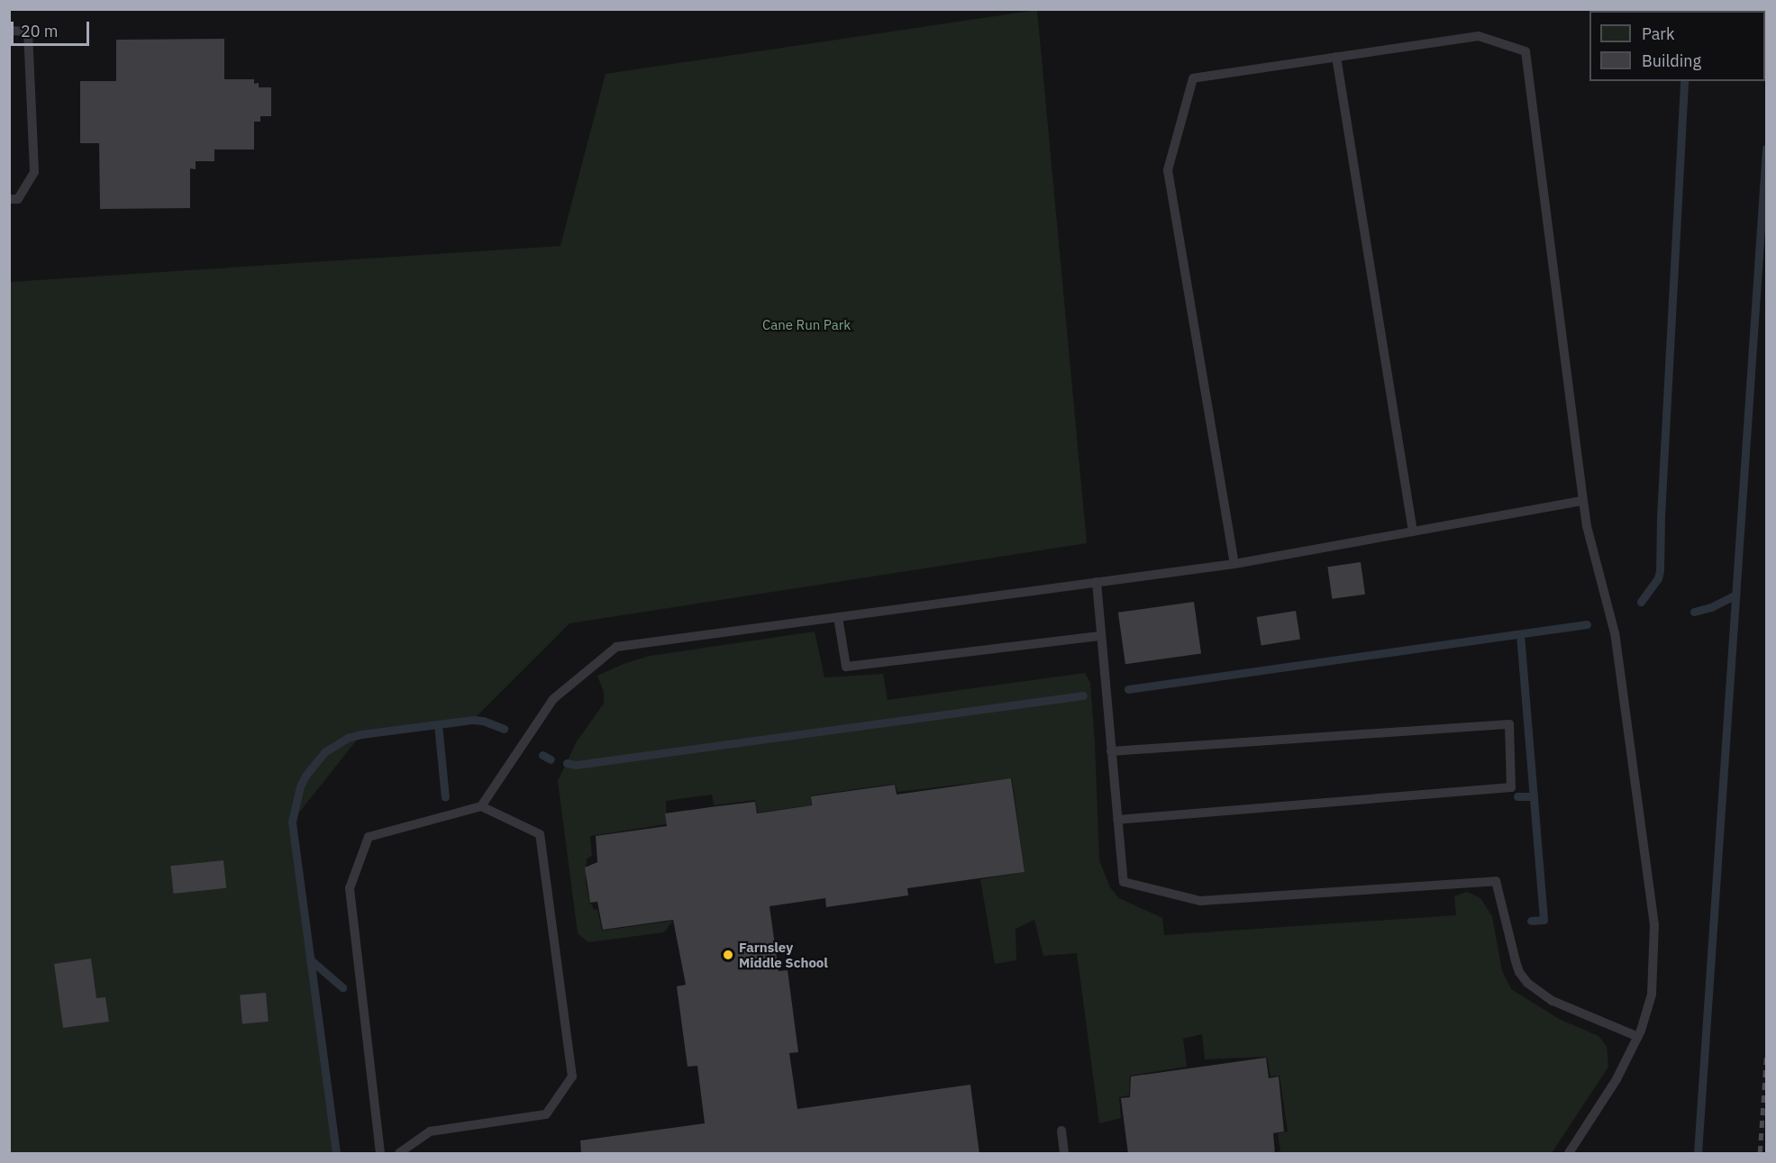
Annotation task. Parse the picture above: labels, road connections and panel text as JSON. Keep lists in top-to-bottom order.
{
  "parks": ["Cane Run Park"],
  "places": ["Farnsley Middle School"],
  "legend": ["Park", "Building"],
  "scale_bar": "20 m"
}
